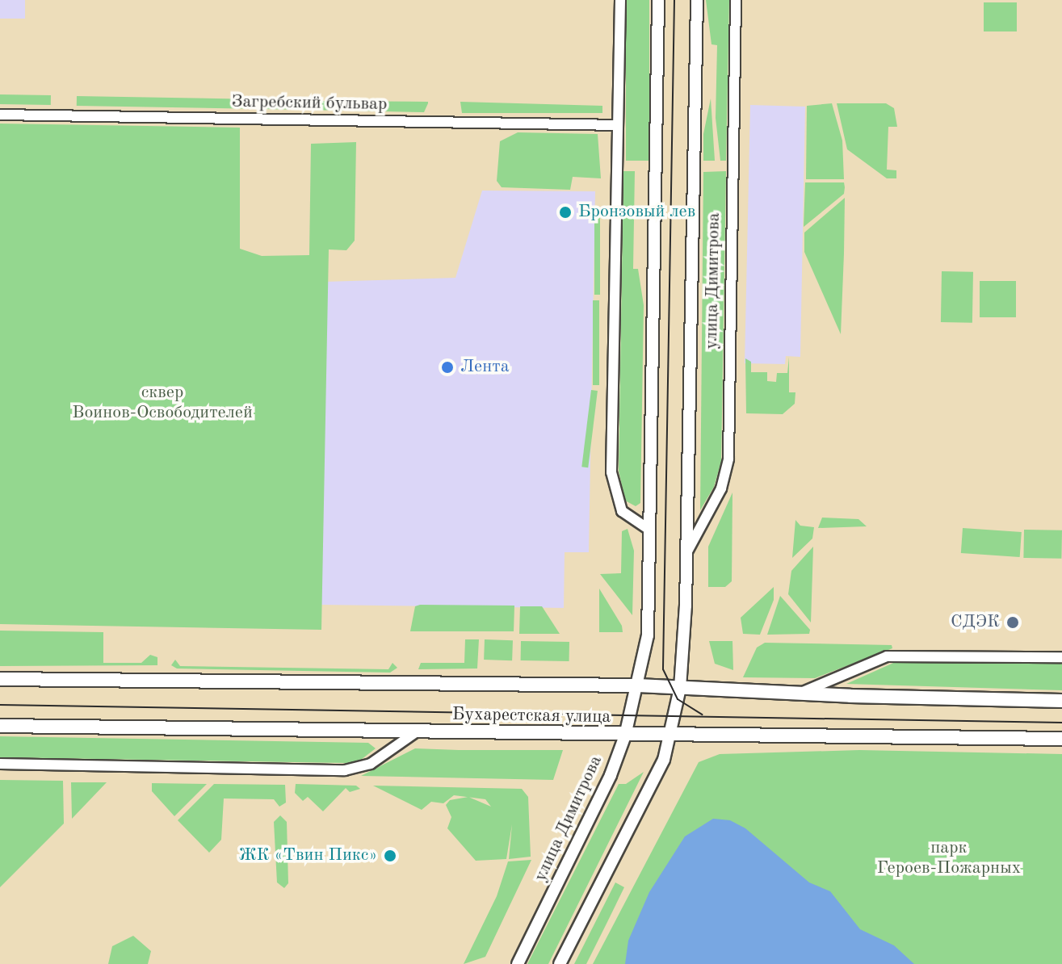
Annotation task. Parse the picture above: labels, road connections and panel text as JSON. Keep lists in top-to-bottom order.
{
  "streets": {
    "main road": ["Бухарестская улица"],
    "street": ["Загребский бульвар", "улица Димитрова"]
  },
  "crossings": [
    ["улица Димитрова", "Бухарестская улица"]
  ],
  "parks": ["сквер Воинов-Освободителей", "парк Героев-Пожарных"],
  "places": [
    "Бронзовый лев",
    "Лента",
    "СДЭК",
    "ЖК «Твин Пикс»"
  ]
}
